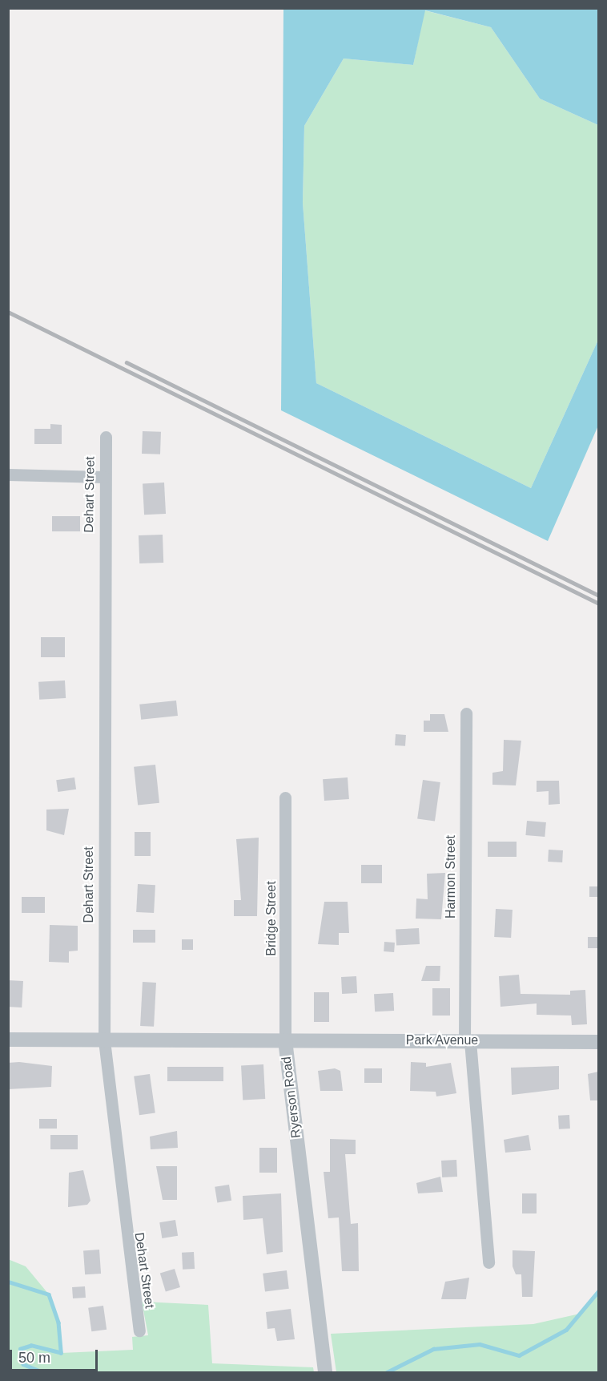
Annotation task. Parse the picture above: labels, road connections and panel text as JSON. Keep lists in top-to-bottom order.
{
  "streets": {
    "street": [
      "Dehart Street",
      "Harmon Street",
      "Bridge Street",
      "Park Avenue",
      "Ryerson Road"
    ]
  },
  "crossings": [
    ["Dehart Street", "Ryerson Road"],
    ["Harmon Street", "Park Avenue"],
    ["Bridge Street", "Park Avenue"],
    ["Bridge Street", "Ryerson Road"],
    ["Park Avenue", "Ryerson Road"]
  ],
  "scale_bar": "50 m"
}
